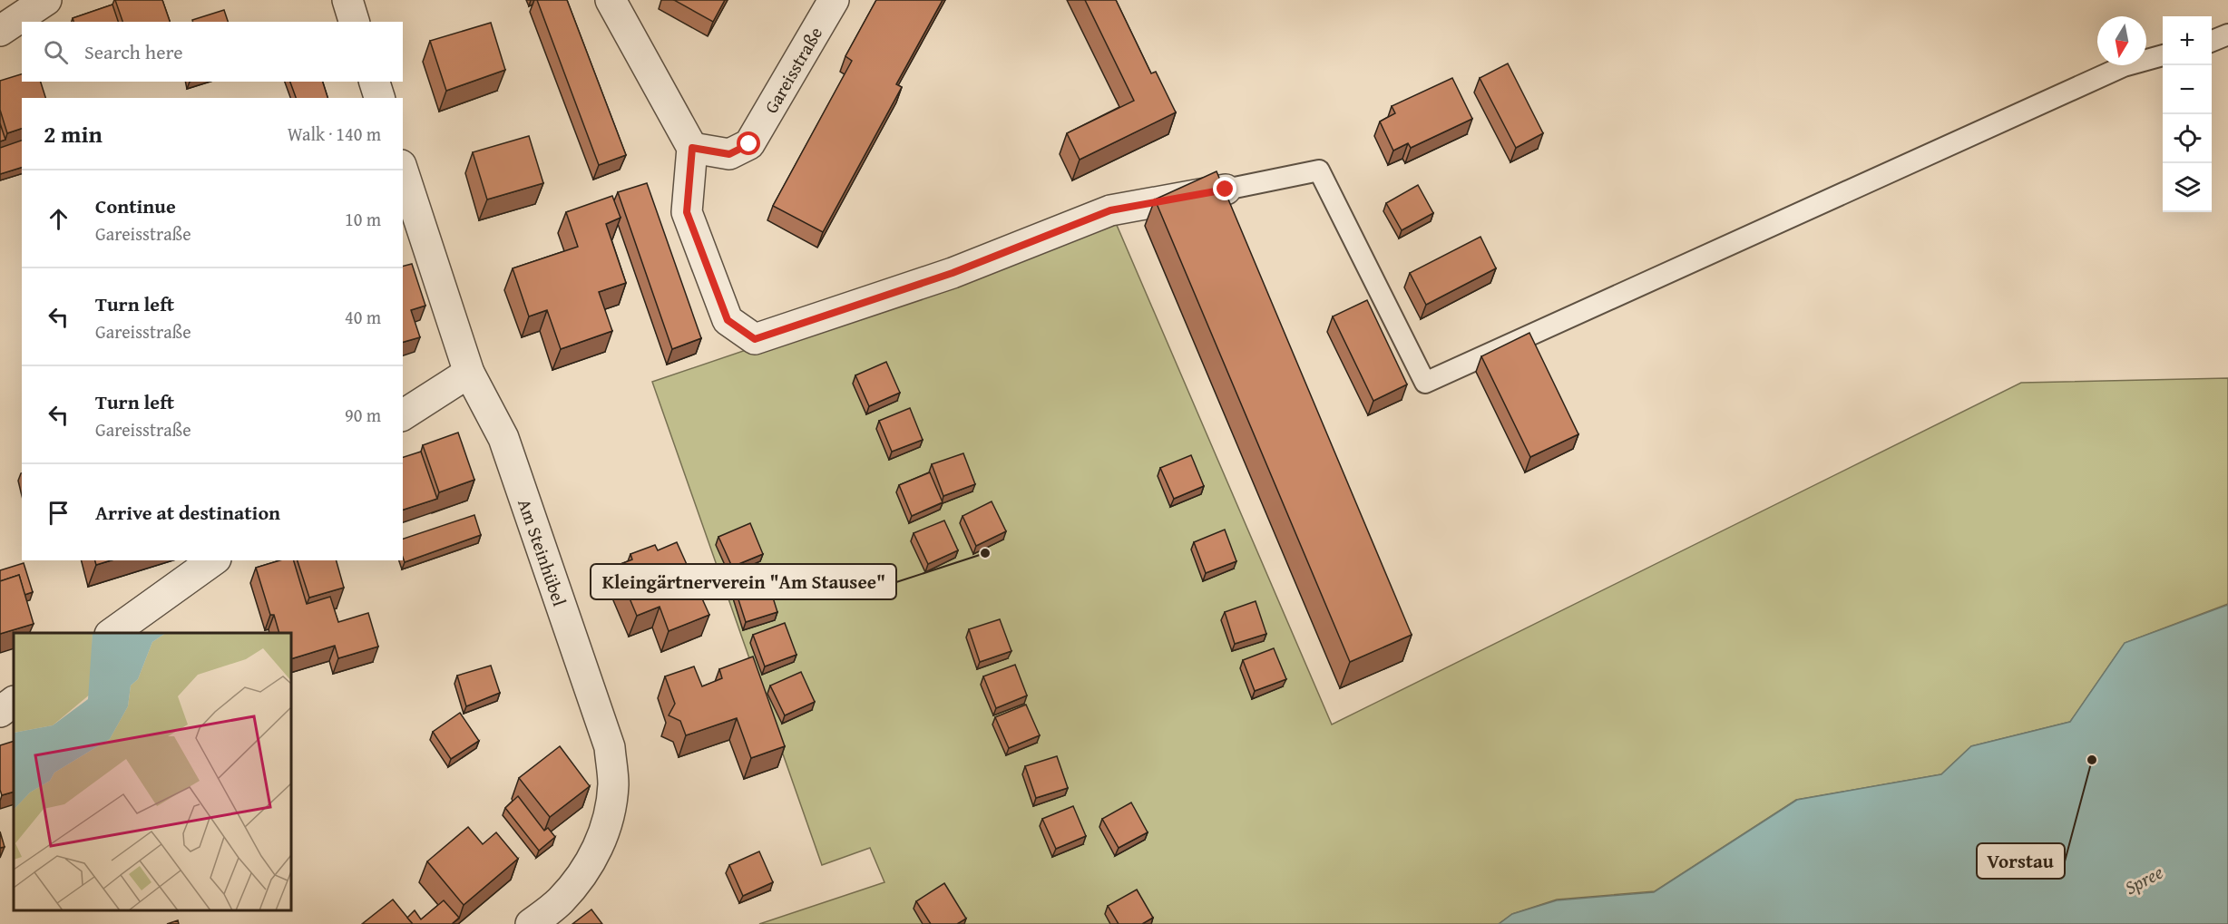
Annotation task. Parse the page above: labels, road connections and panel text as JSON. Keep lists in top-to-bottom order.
{
  "streets": {
    "street": ["Gareisstraße", "Am Steinhübel"]
  },
  "water": ["Spree"],
  "places": ["Kleingärtnerverein \"Am Stausee\"", "Vorstau"],
  "north": "bottom",
  "page": {
    "map_buttons": ["+", "−"],
    "search": "Search here",
    "heading": ["2 min", "Walk · 140 m"],
    "list": [
      ["Continue", "Gareisstraße", "10 m"],
      ["Turn left", "Gareisstraße", "40 m"],
      ["Turn left", "Gareisstraße", "90 m"],
      "Arrive at destination"
    ]
  }
}
